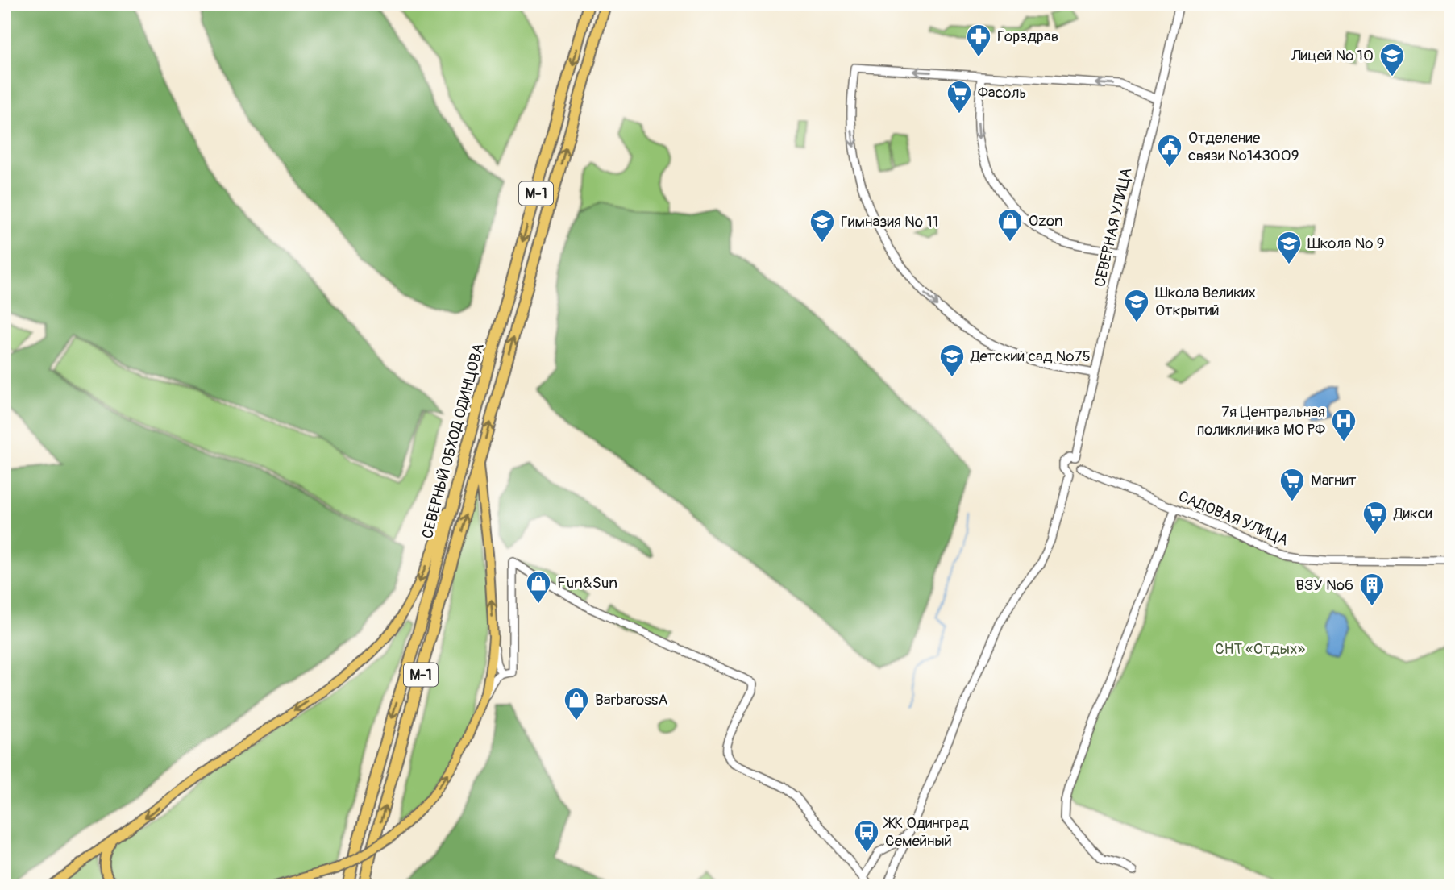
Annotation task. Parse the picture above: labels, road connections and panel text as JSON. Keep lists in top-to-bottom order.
{
  "streets": {
    "highway": ["М-1", "СЕВЕРНЫЙ ОБХОД ОДИНЦОВА"],
    "street": ["СЕВЕРНАЯ УЛИЦА", "САДОВАЯ УЛИЦА"]
  },
  "crossings": [
    ["М-1", "СЕВЕРНЫЙ ОБХОД ОДИНЦОВА"],
    ["СЕВЕРНАЯ УЛИЦА", "САДОВАЯ УЛИЦА"]
  ],
  "parks": ["СНТ «Отдых»"],
  "places": {
    "pharmacy": ["Горздрав"],
    "school or university": [
      "Лицей № 10",
      "Гимназия № 11",
      "Школа № 9",
      "Школа Великих Открытий",
      "Детский сад №75"
    ],
    "supermarket": ["Фасоль", "Магнит", "Дикси"],
    "public building": ["Отделение связи №143009"],
    "shop": ["Ozon", "Fun&Sun", "BarbarossA"],
    "hospital": ["7я Центральная поликлиника МО РФ"],
    "building": ["ВЗУ №6"],
    "bus stop": ["ЖК Одинград Семейный"]
  }
}
